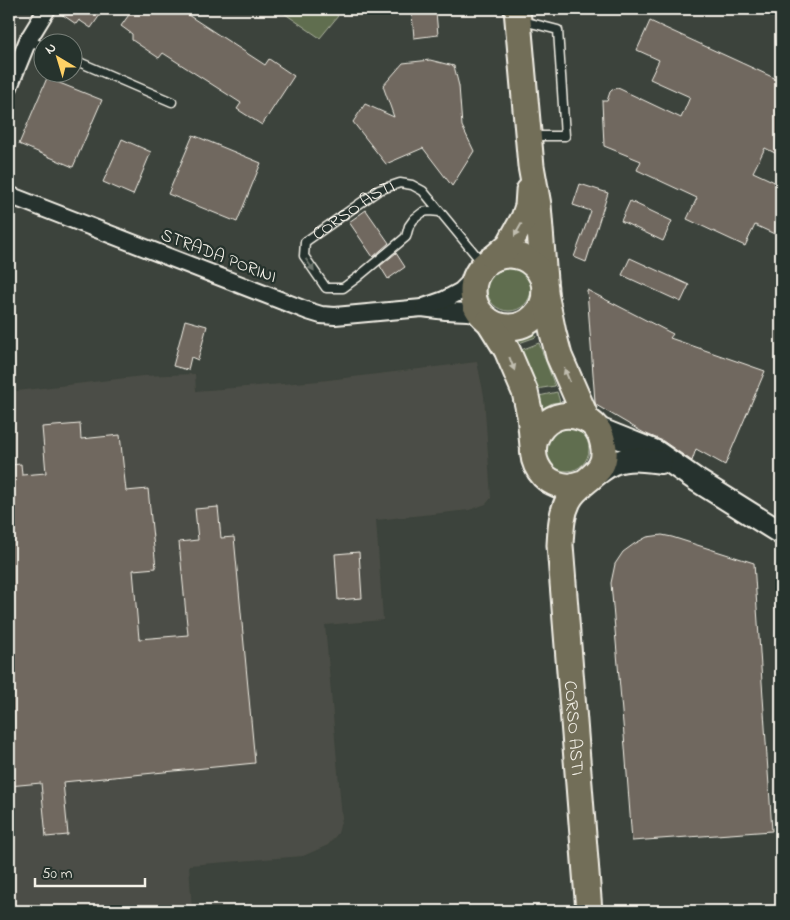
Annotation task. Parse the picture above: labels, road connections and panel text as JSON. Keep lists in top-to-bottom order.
{
  "streets": {
    "main road": ["CORSO ASTI"],
    "street": ["STRADA PORINI"]
  },
  "crossings": [
    ["CORSO ASTI", "STRADA PORINI"]
  ],
  "scale_bar": "50 m",
  "north": "top left"
}
